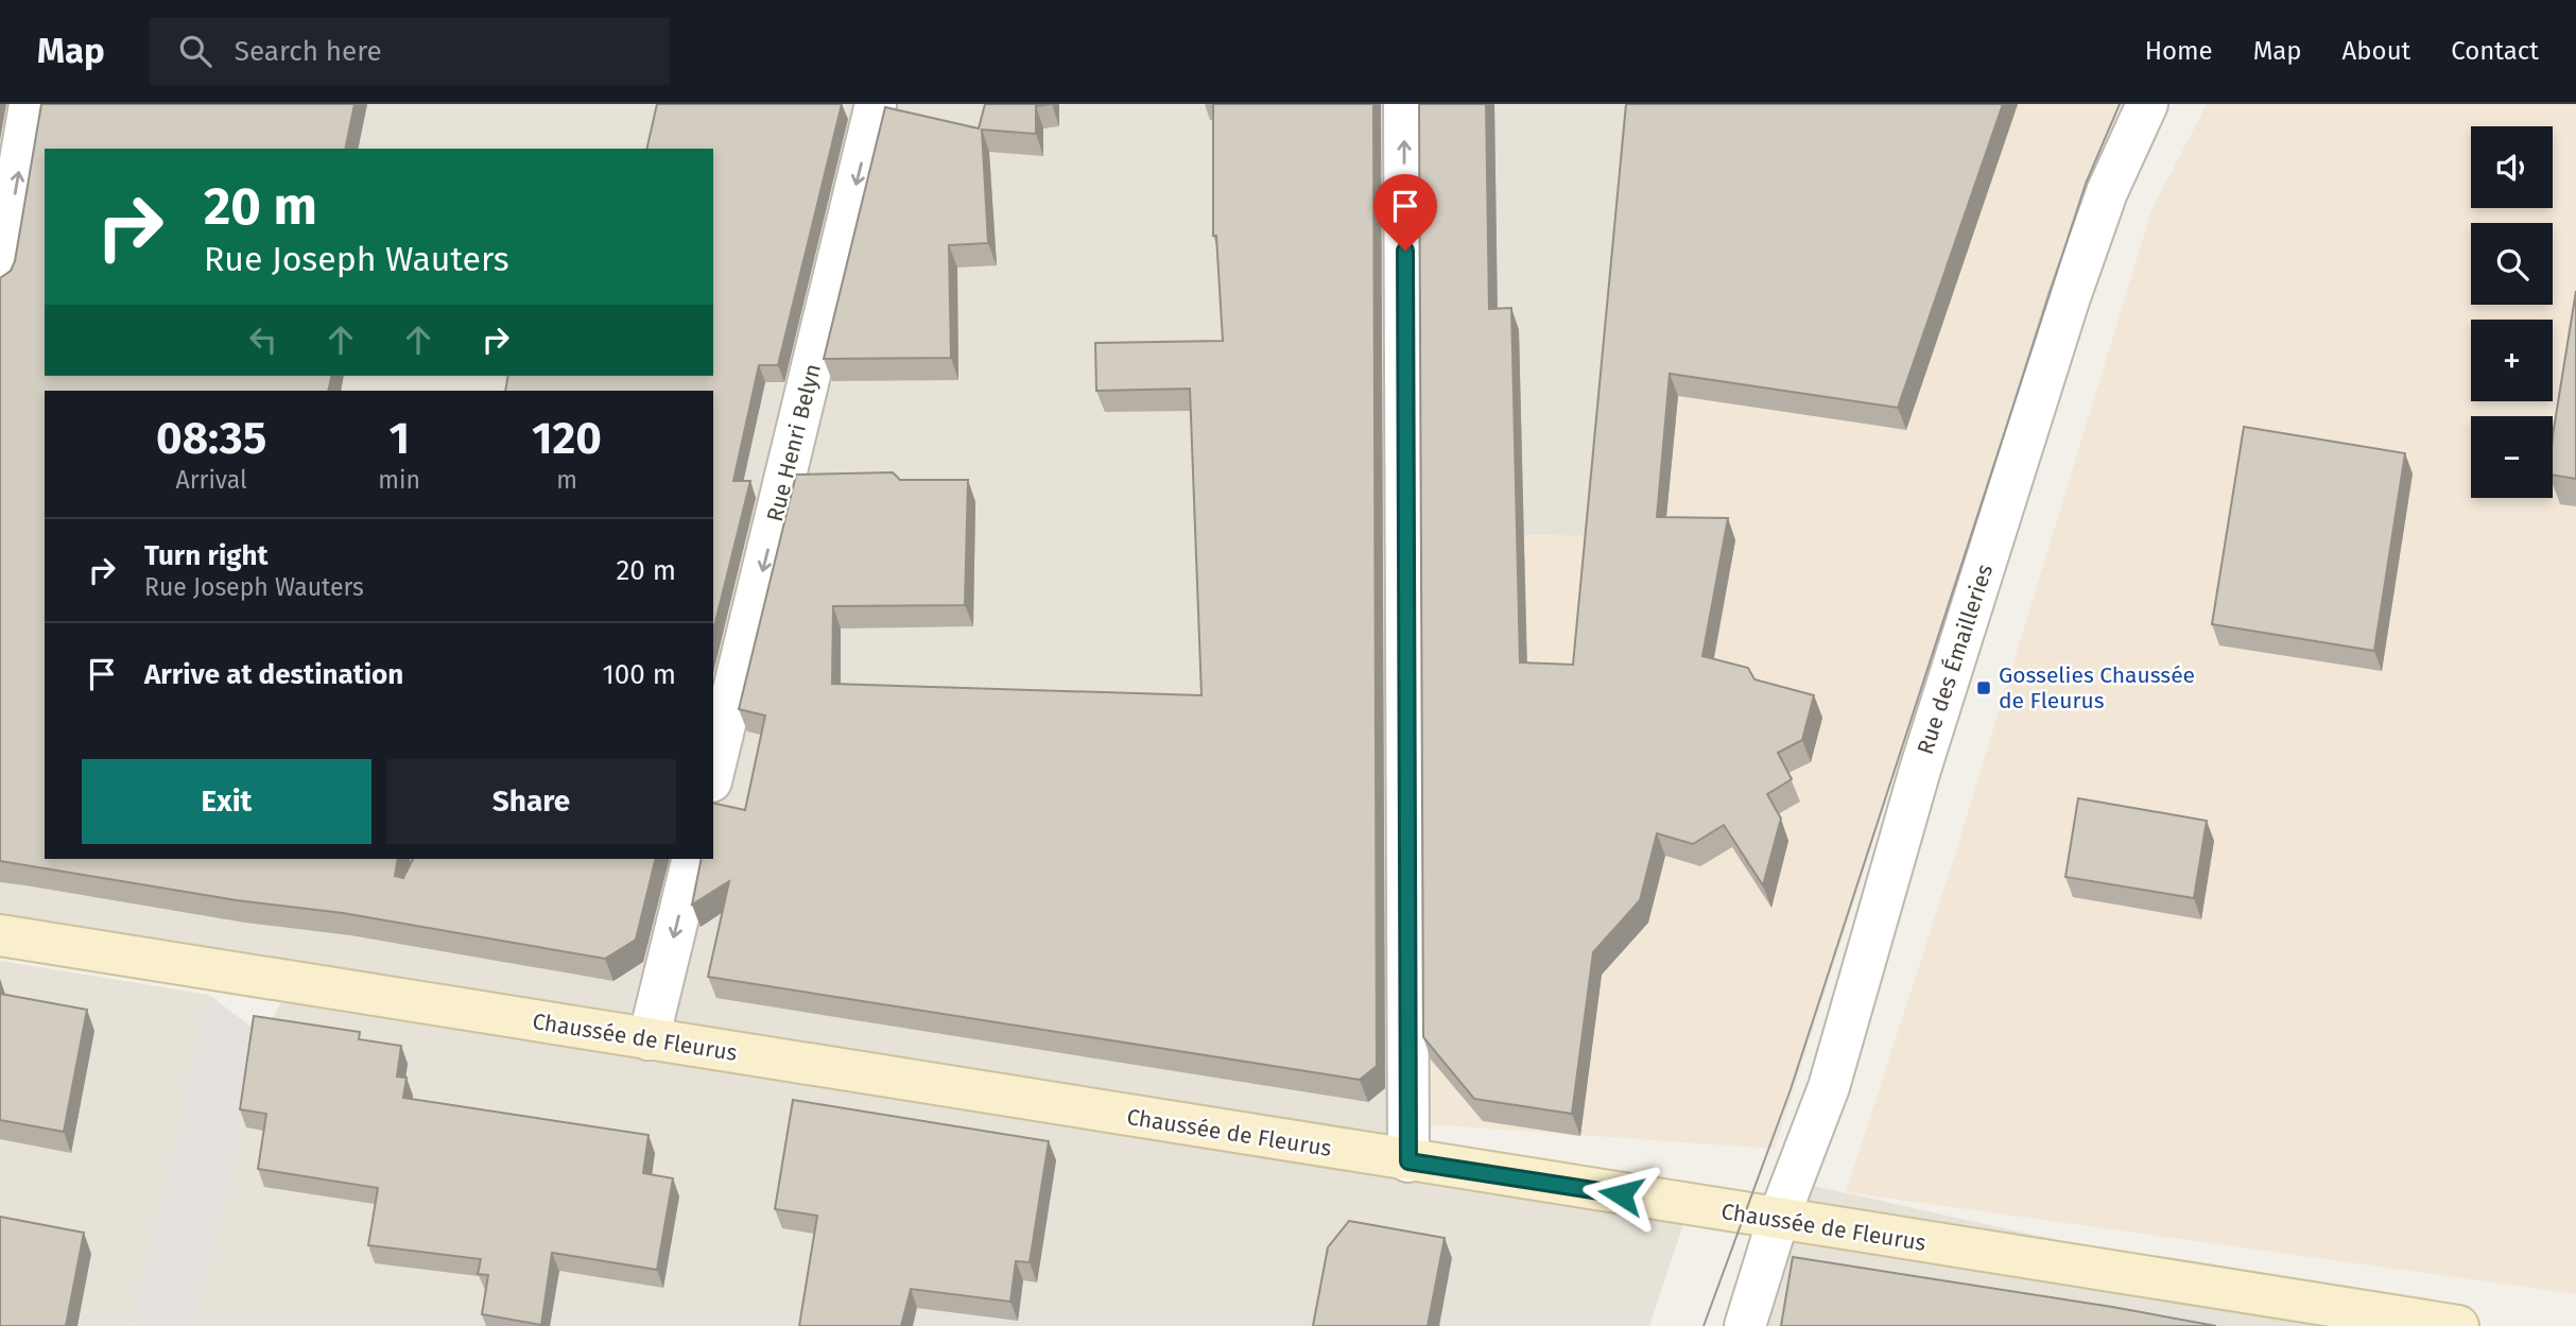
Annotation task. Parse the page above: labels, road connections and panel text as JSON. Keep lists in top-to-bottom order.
{
  "streets": {
    "main road": ["Chaussée de Fleurus"],
    "street": ["Rue Henri Belyn", "Rue des Émailleries"]
  },
  "crossings": [
    ["Rue des Émailleries", "Chaussée de Fleurus"]
  ],
  "one_way": ["Rue Henri Belyn"],
  "places": {
    "transit": ["Gosselies Chaussée de Fleurus"]
  },
  "page": {
    "header": "Map",
    "search": "Search here",
    "nav": [
      "Home",
      "Map",
      "About",
      "Contact"
    ],
    "map_buttons": ["+", "−"],
    "turn": ["20 m", "Rue Joseph Wauters"],
    "eta": [
      "08:35",
      "Arrival",
      "1",
      "min",
      "120",
      "m"
    ],
    "list": [
      {
        "name": "Turn right",
        "note": "Rue Joseph Wauters",
        "value": "20 m"
      },
      {
        "name": "Arrive at destination",
        "value": "100 m"
      }
    ],
    "buttons": ["Exit", "Share"]
  }
}
